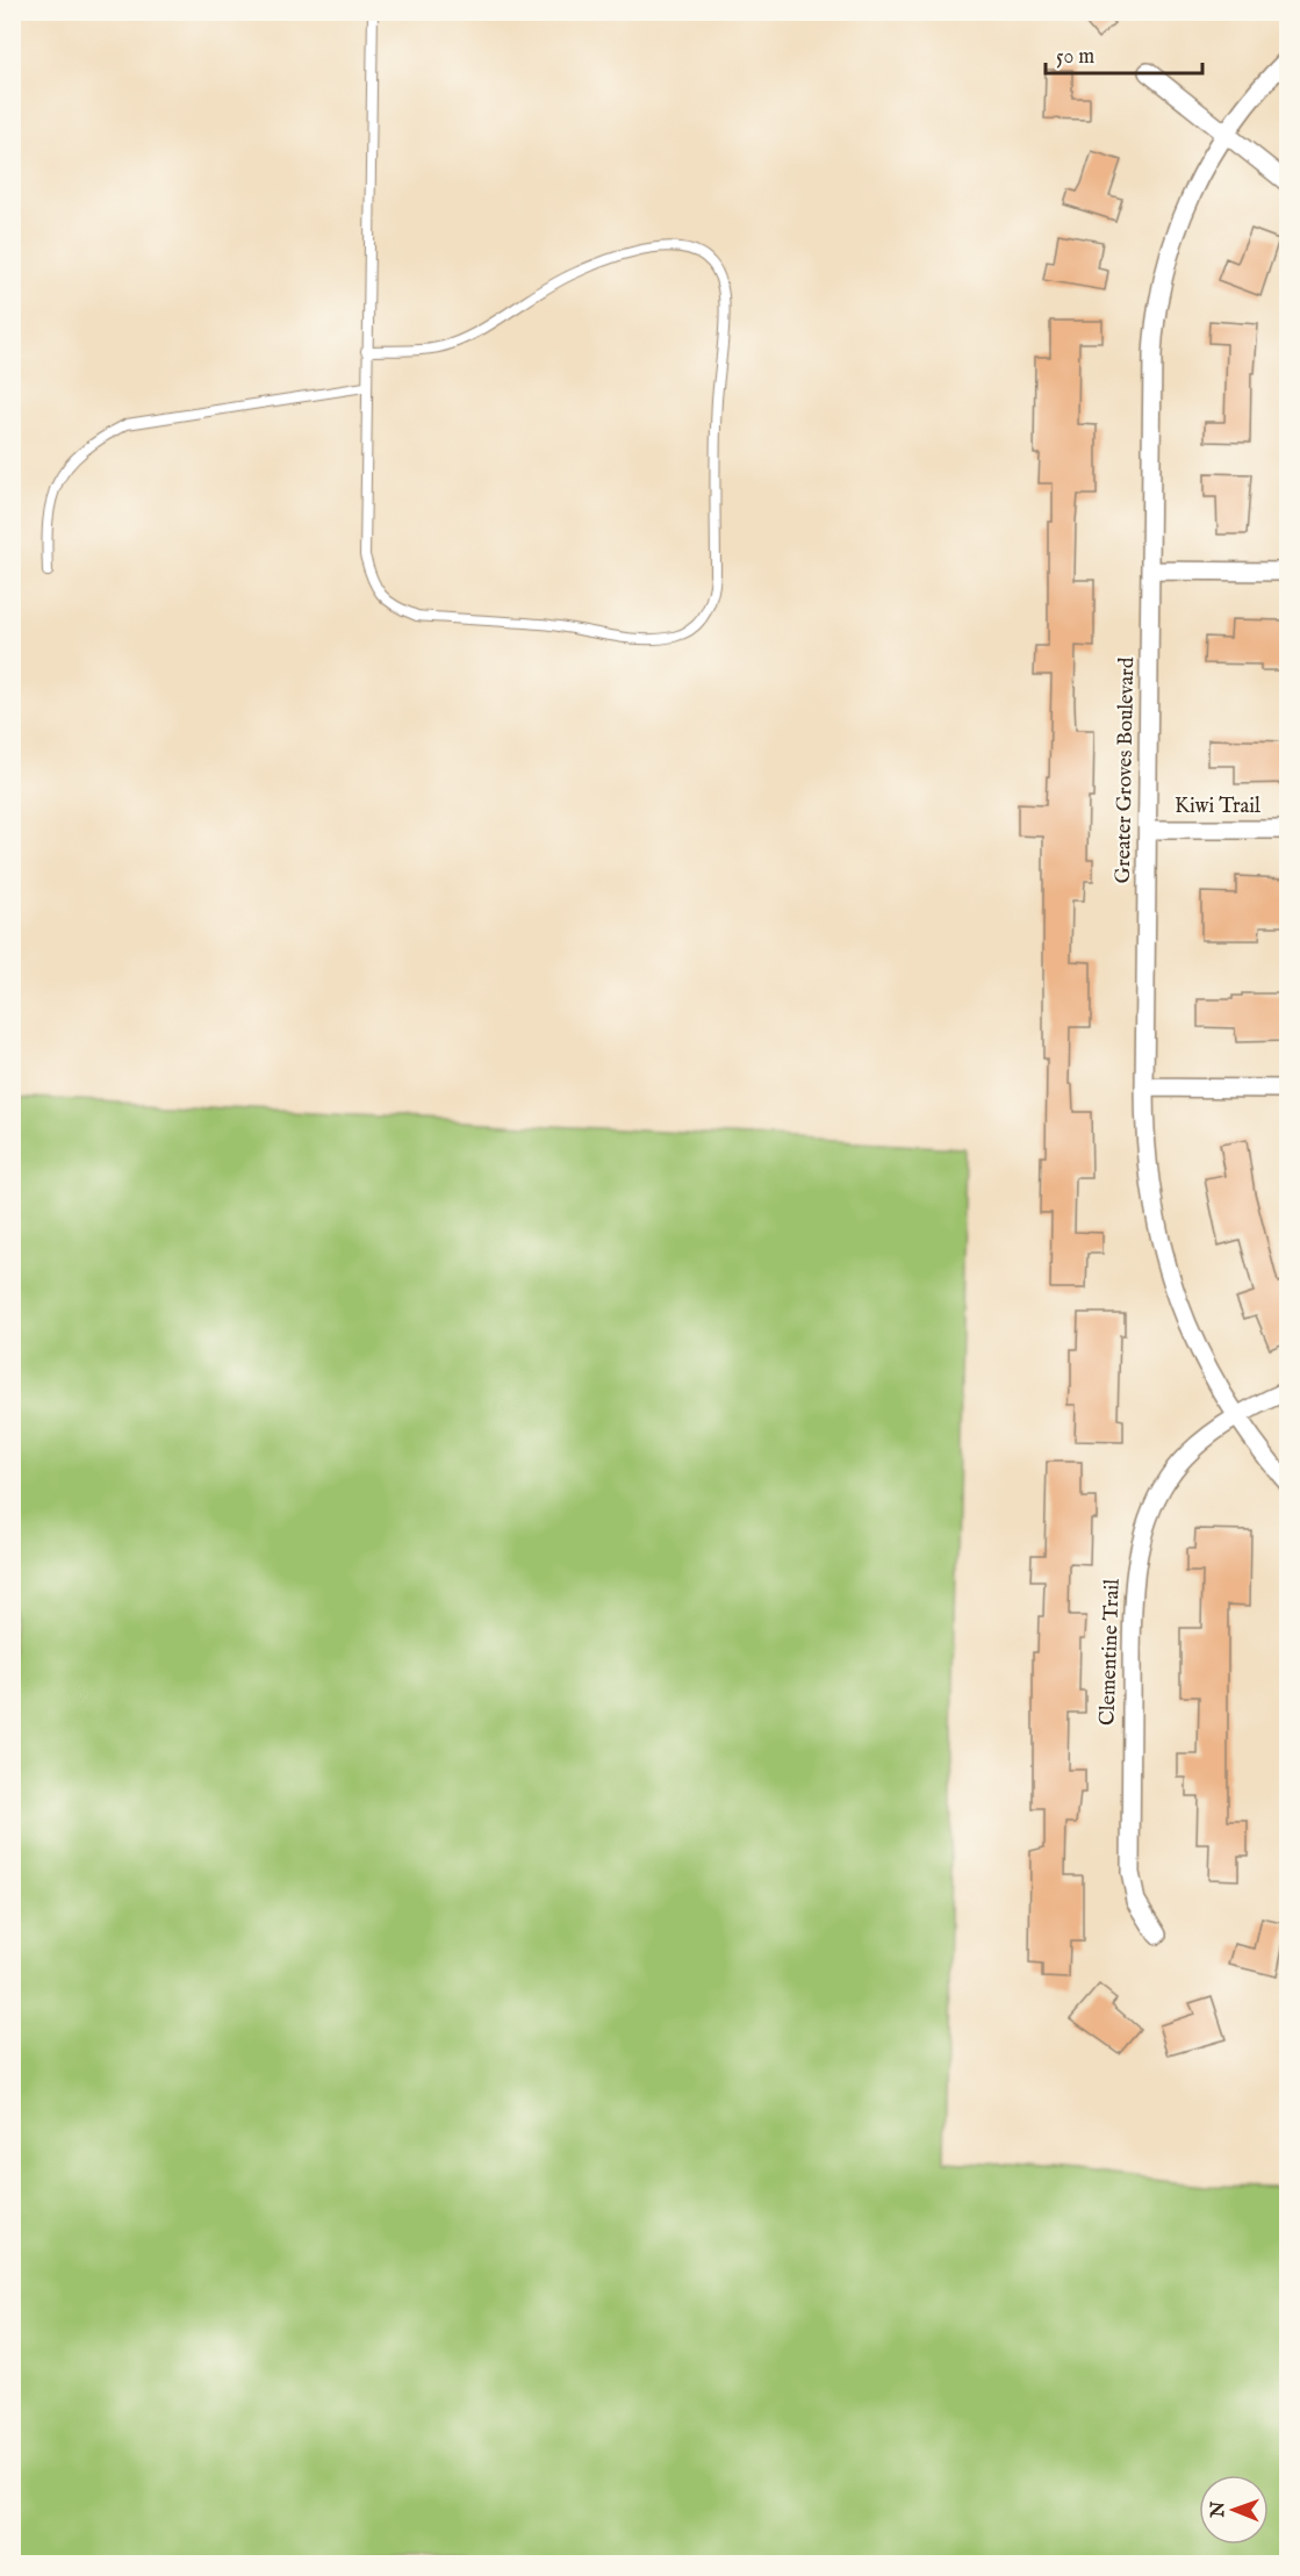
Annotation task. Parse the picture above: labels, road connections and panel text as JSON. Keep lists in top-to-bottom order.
{
  "streets": {
    "street": ["Greater Groves Boulevard", "Kiwi Trail", "Clementine Trail"]
  },
  "crossings": [
    ["Greater Groves Boulevard", "Kiwi Trail"],
    ["Greater Groves Boulevard", "Clementine Trail"]
  ],
  "scale_bar": "50 m",
  "north": "left"
}
